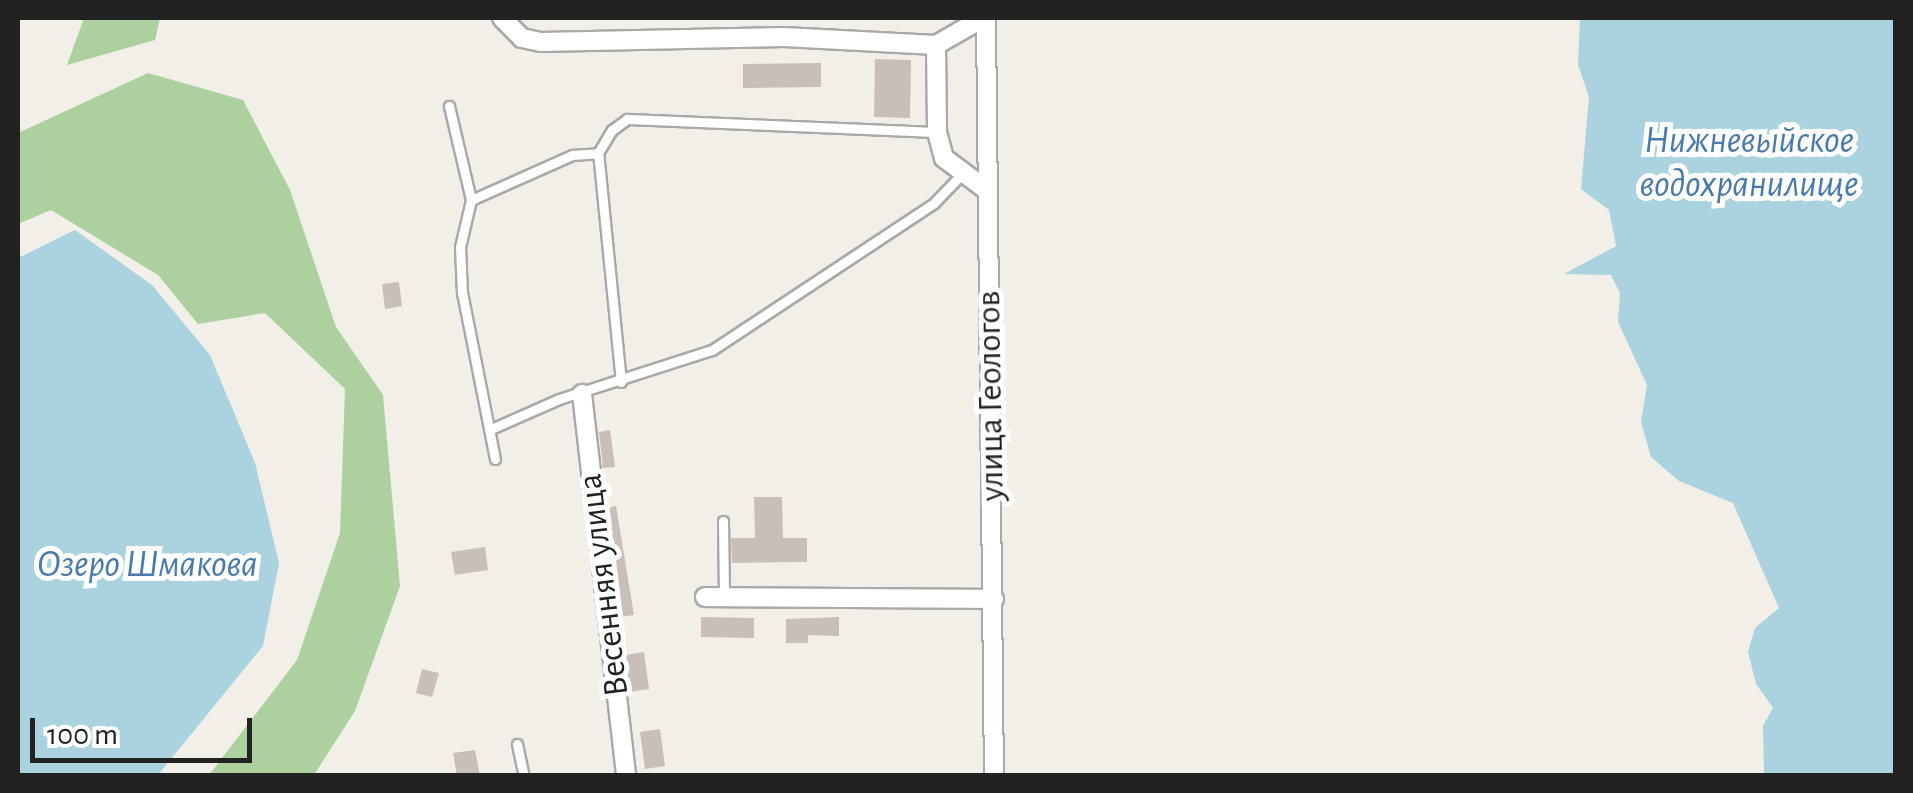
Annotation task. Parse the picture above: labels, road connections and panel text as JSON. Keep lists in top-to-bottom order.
{
  "streets": {
    "street": ["улица Геологов", "Весенняя улица"]
  },
  "water": ["Нижневыйское водохранилище", "Озеро Шмакова"],
  "scale_bar": "100 m"
}
